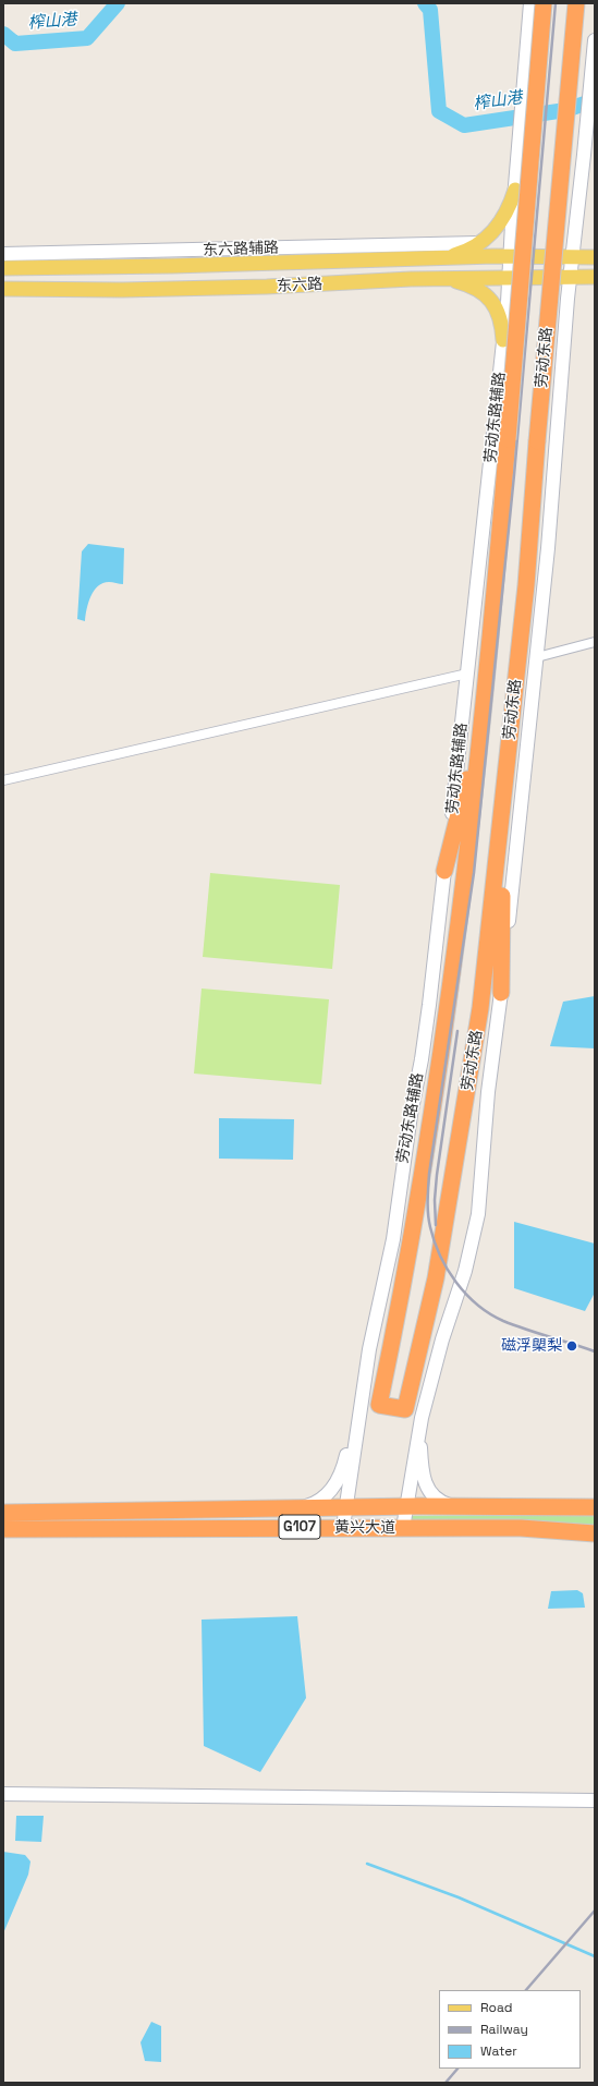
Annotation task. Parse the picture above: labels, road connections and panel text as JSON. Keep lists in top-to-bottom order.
{
  "streets": {
    "highway": ["劳动东路", "G107", "黄兴大道"],
    "main road": ["东六路辅路", "东六路", "劳动东路辅路"]
  },
  "crossings": [
    ["东六路", "劳动东路辅路"],
    ["劳动东路辅路", "黄兴大道"]
  ],
  "water": ["榨山港"],
  "places": ["磁浮㮾梨"],
  "legend": ["Road", "Railway", "Water"]
}
